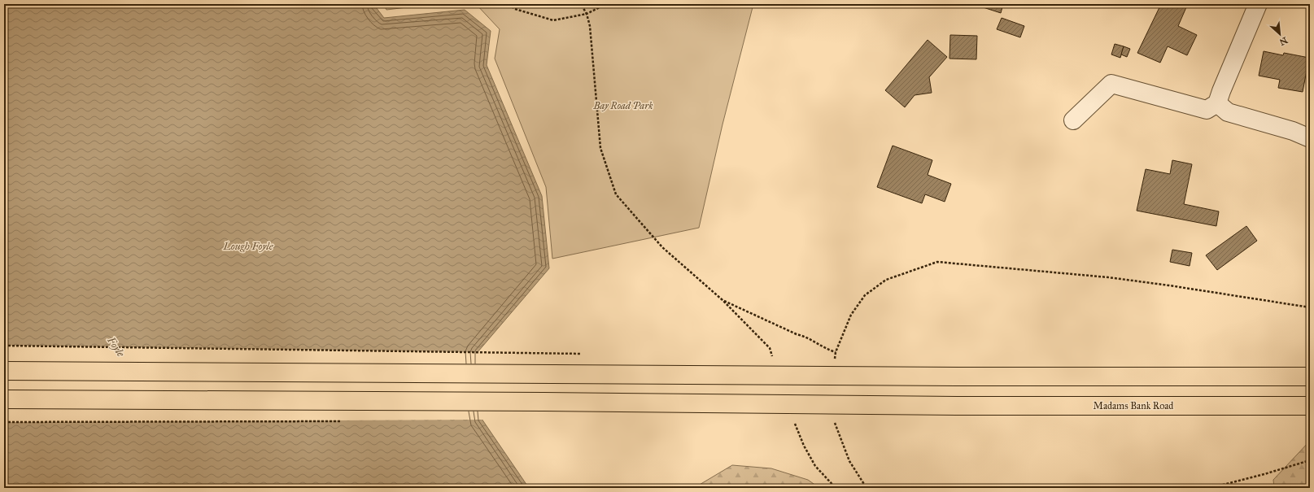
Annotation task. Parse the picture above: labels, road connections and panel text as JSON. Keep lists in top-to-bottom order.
{
  "streets": {
    "highway": ["Madams Bank Road"]
  },
  "water": ["Lough Foyle", "Foyle"],
  "parks": ["Bay Road Park"],
  "north": "bottom right"
}
